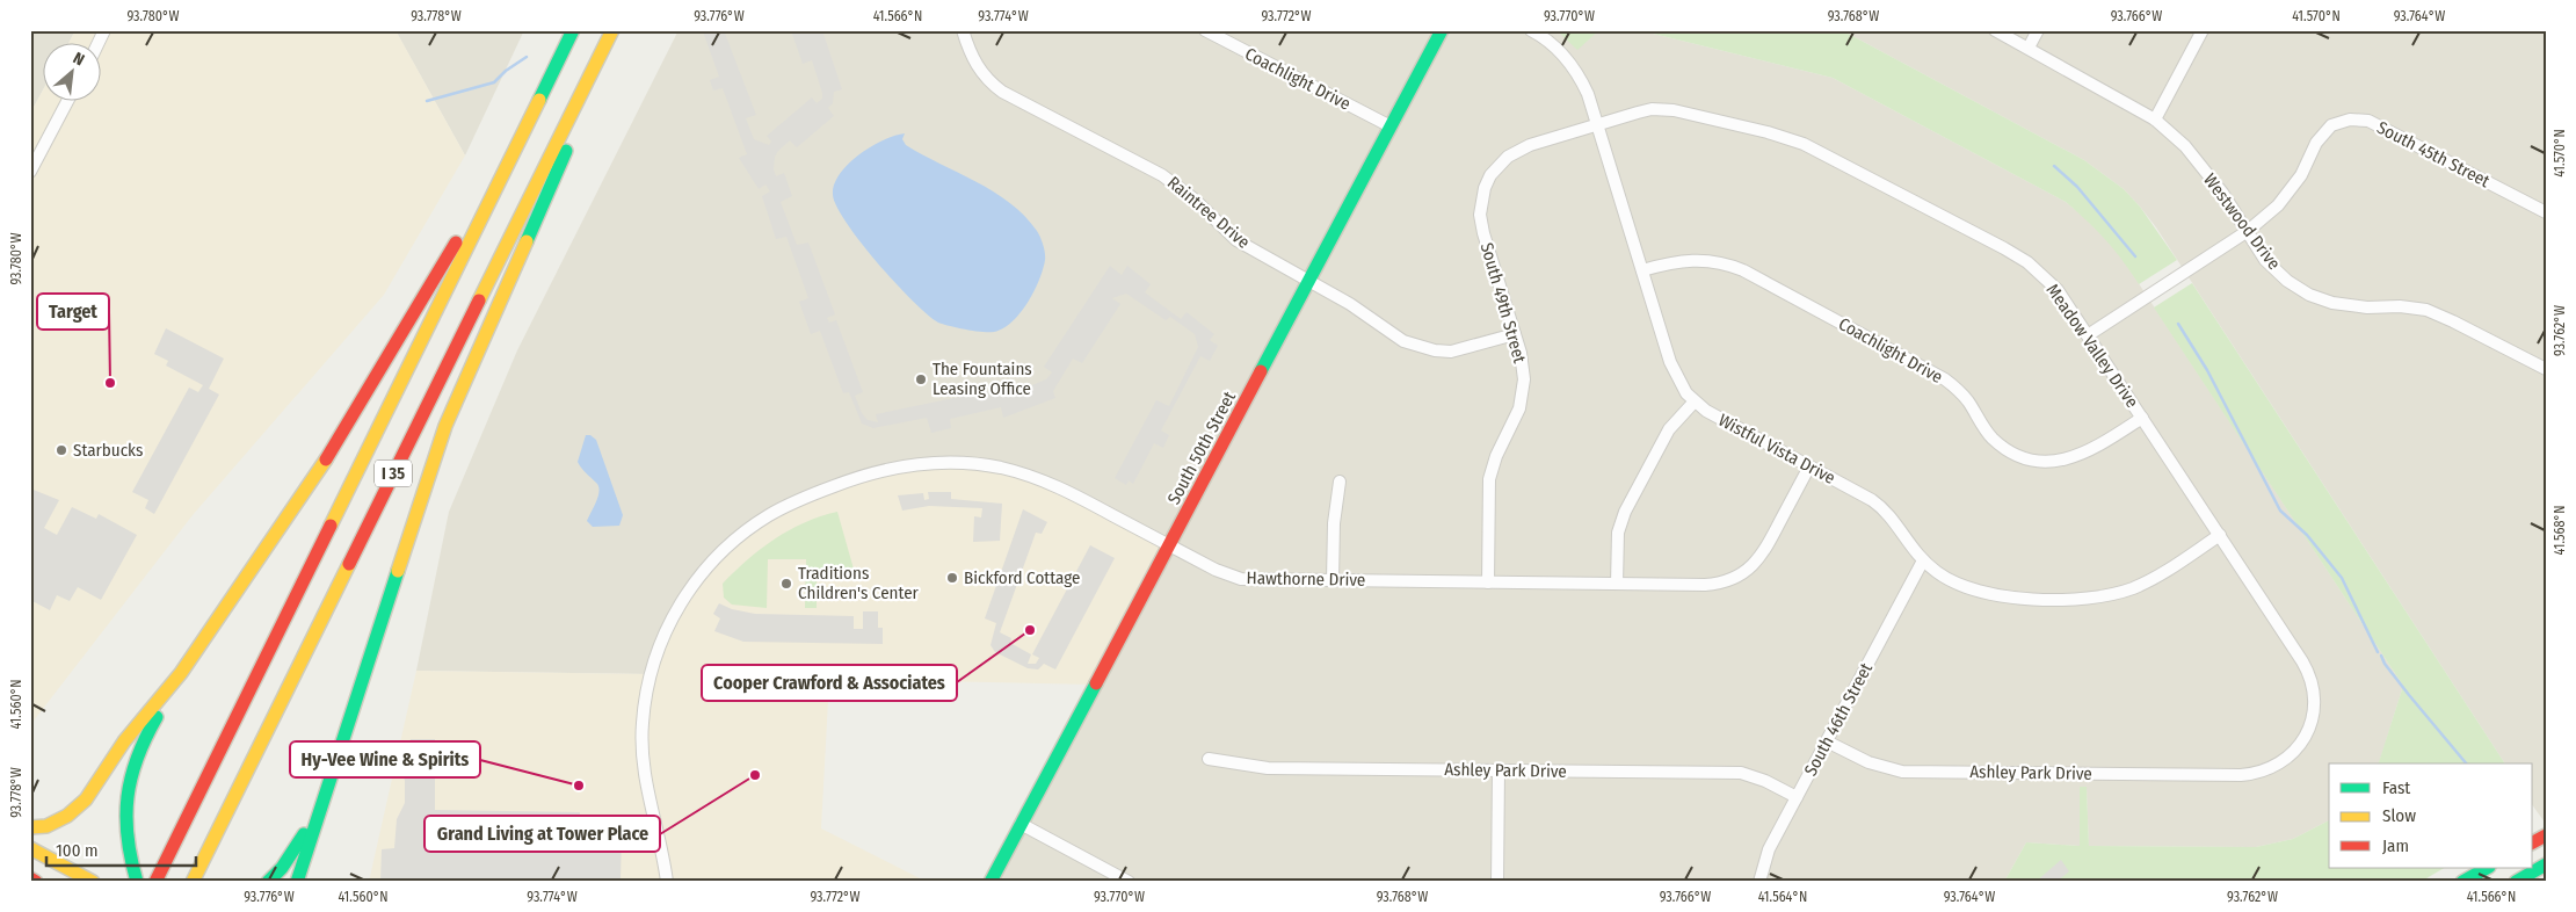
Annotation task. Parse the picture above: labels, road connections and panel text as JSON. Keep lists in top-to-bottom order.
{
  "streets": {
    "main road": ["South 50th Street", "I 35"],
    "street": [
      "Coachlight Drive",
      "South 45th Street",
      "Raintree Drive",
      "Westwood Drive",
      "South 49th Street",
      "Meadow Valley Drive",
      "Wistful Vista Drive",
      "Hawthorne Drive",
      "South 46th Street",
      "Ashley Park Drive"
    ]
  },
  "crossings": [
    ["Coachlight Drive", "Meadow Valley Drive"],
    ["Coachlight Drive", "South 50th Street"],
    ["Coachlight Drive", "Wistful Vista Drive"],
    ["South 45th Street", "Westwood Drive"],
    ["South 45th Street", "Meadow Valley Drive"],
    ["Raintree Drive", "South 49th Street"],
    ["Raintree Drive", "South 50th Street"],
    ["South 49th Street", "Meadow Valley Drive"],
    ["South 49th Street", "Wistful Vista Drive"],
    ["South 49th Street", "Hawthorne Drive"],
    ["Meadow Valley Drive", "Wistful Vista Drive"],
    ["Meadow Valley Drive", "Ashley Park Drive"],
    ["South 50th Street", "Hawthorne Drive"],
    ["Wistful Vista Drive", "Hawthorne Drive"],
    ["Wistful Vista Drive", "South 46th Street"],
    ["South 46th Street", "Ashley Park Drive"]
  ],
  "places": [
    "The Fountains Leasing Office",
    "Target",
    "Starbucks",
    "Bickford Cottage",
    "Traditions Children's Center",
    "Cooper Crawford & Associates",
    "Grand Living at Tower Place",
    "Hy-Vee Wine & Spirits"
  ],
  "legend": ["Fast", "Slow", "Jam"],
  "scale_bar": "100 m",
  "north": "top right",
  "coordinates": [
    "93.780°W",
    "93.778°W",
    "93.776°W",
    "41.566°N",
    "93.774°W",
    "93.772°W",
    "93.770°W",
    "93.768°W",
    "93.766°W",
    "41.570°N",
    "93.764°W",
    "93.762°W",
    "41.568°N",
    "41.560°N",
    "41.564°N"
  ]
}
